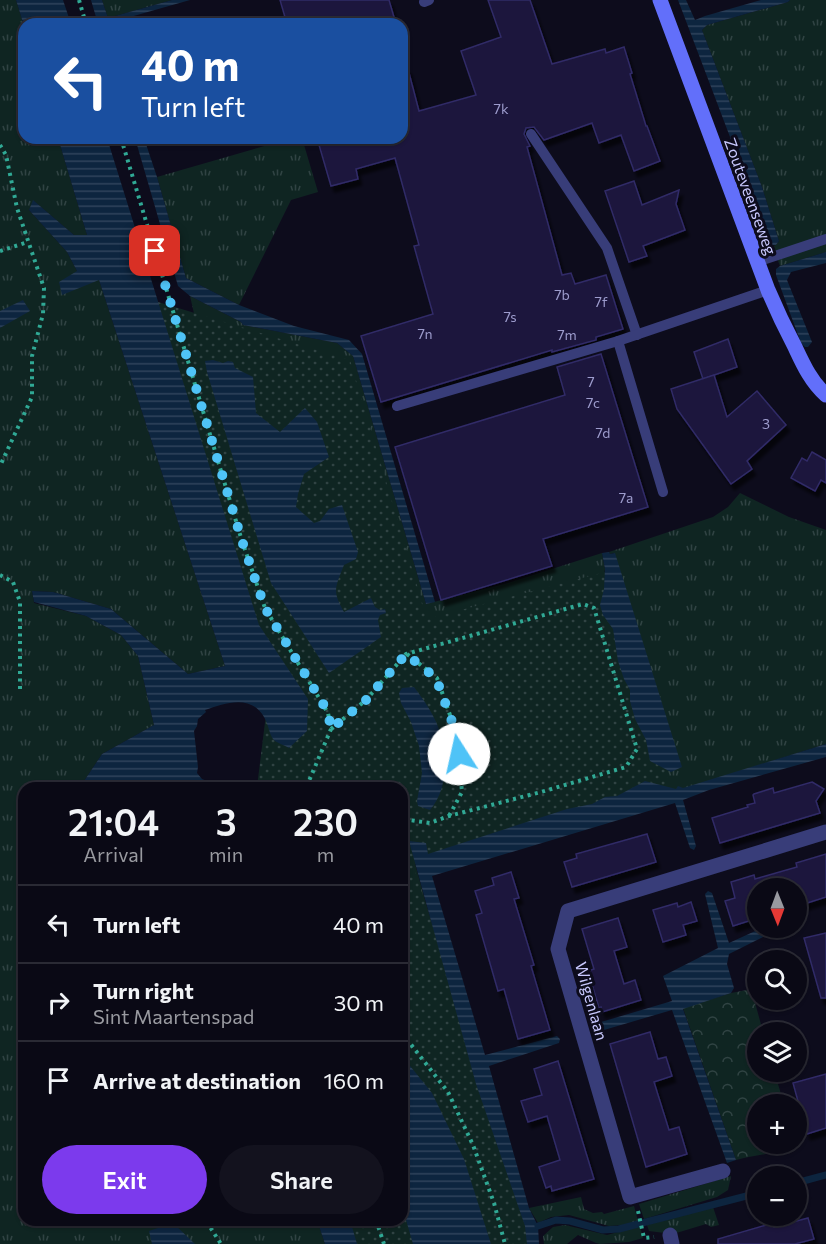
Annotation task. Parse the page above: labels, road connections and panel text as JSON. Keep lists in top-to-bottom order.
{
  "streets": {
    "street": ["Zouteveenseweg", "Wilgenlaan"]
  },
  "house_numbers": [
    "7k",
    "7b",
    "7f",
    "7s",
    "7n",
    "7m",
    "7",
    "7c",
    "3",
    "7d",
    "7a"
  ],
  "north": "bottom",
  "page": {
    "turn": ["40 m", "Turn left"],
    "eta": [
      "21:04",
      "Arrival",
      "3",
      "min",
      "230",
      "m"
    ],
    "map_buttons": ["+", "−"],
    "list": [
      {
        "name": "Turn left",
        "value": "40 m"
      },
      {
        "name": "Turn right",
        "note": "Sint Maartenspad",
        "value": "30 m"
      },
      {
        "name": "Arrive at destination",
        "value": "160 m"
      }
    ],
    "buttons": ["Exit", "Share"]
  }
}
